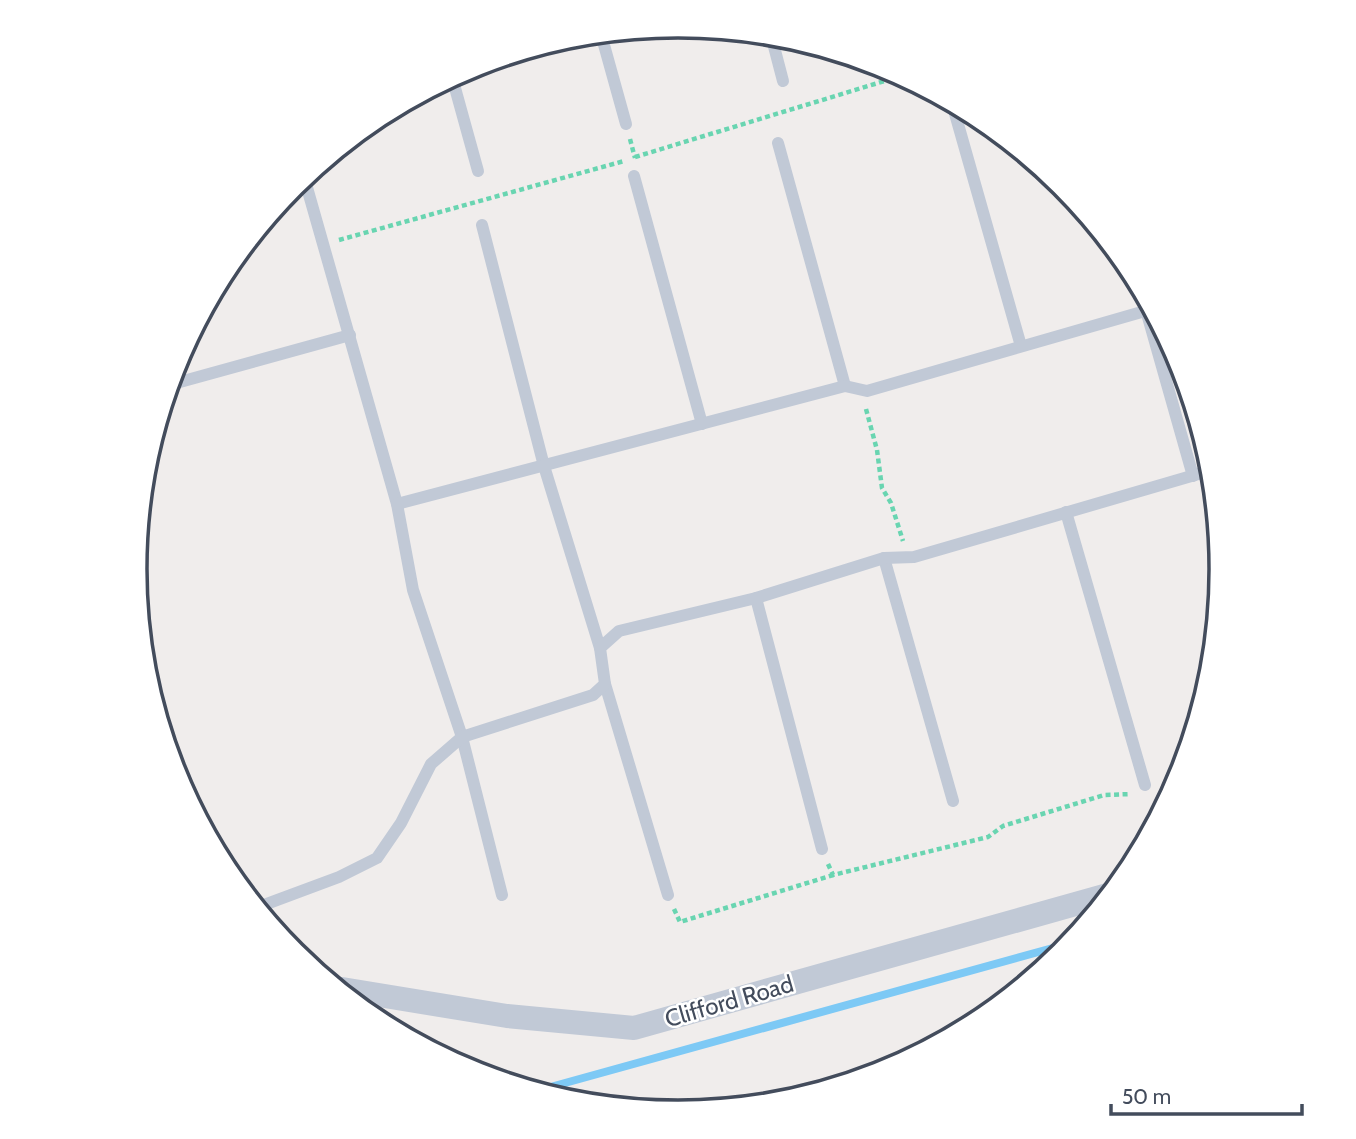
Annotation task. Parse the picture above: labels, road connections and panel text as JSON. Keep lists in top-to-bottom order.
{
  "streets": {
    "street": ["Clifford Road"]
  },
  "scale_bar": "50 m"
}
